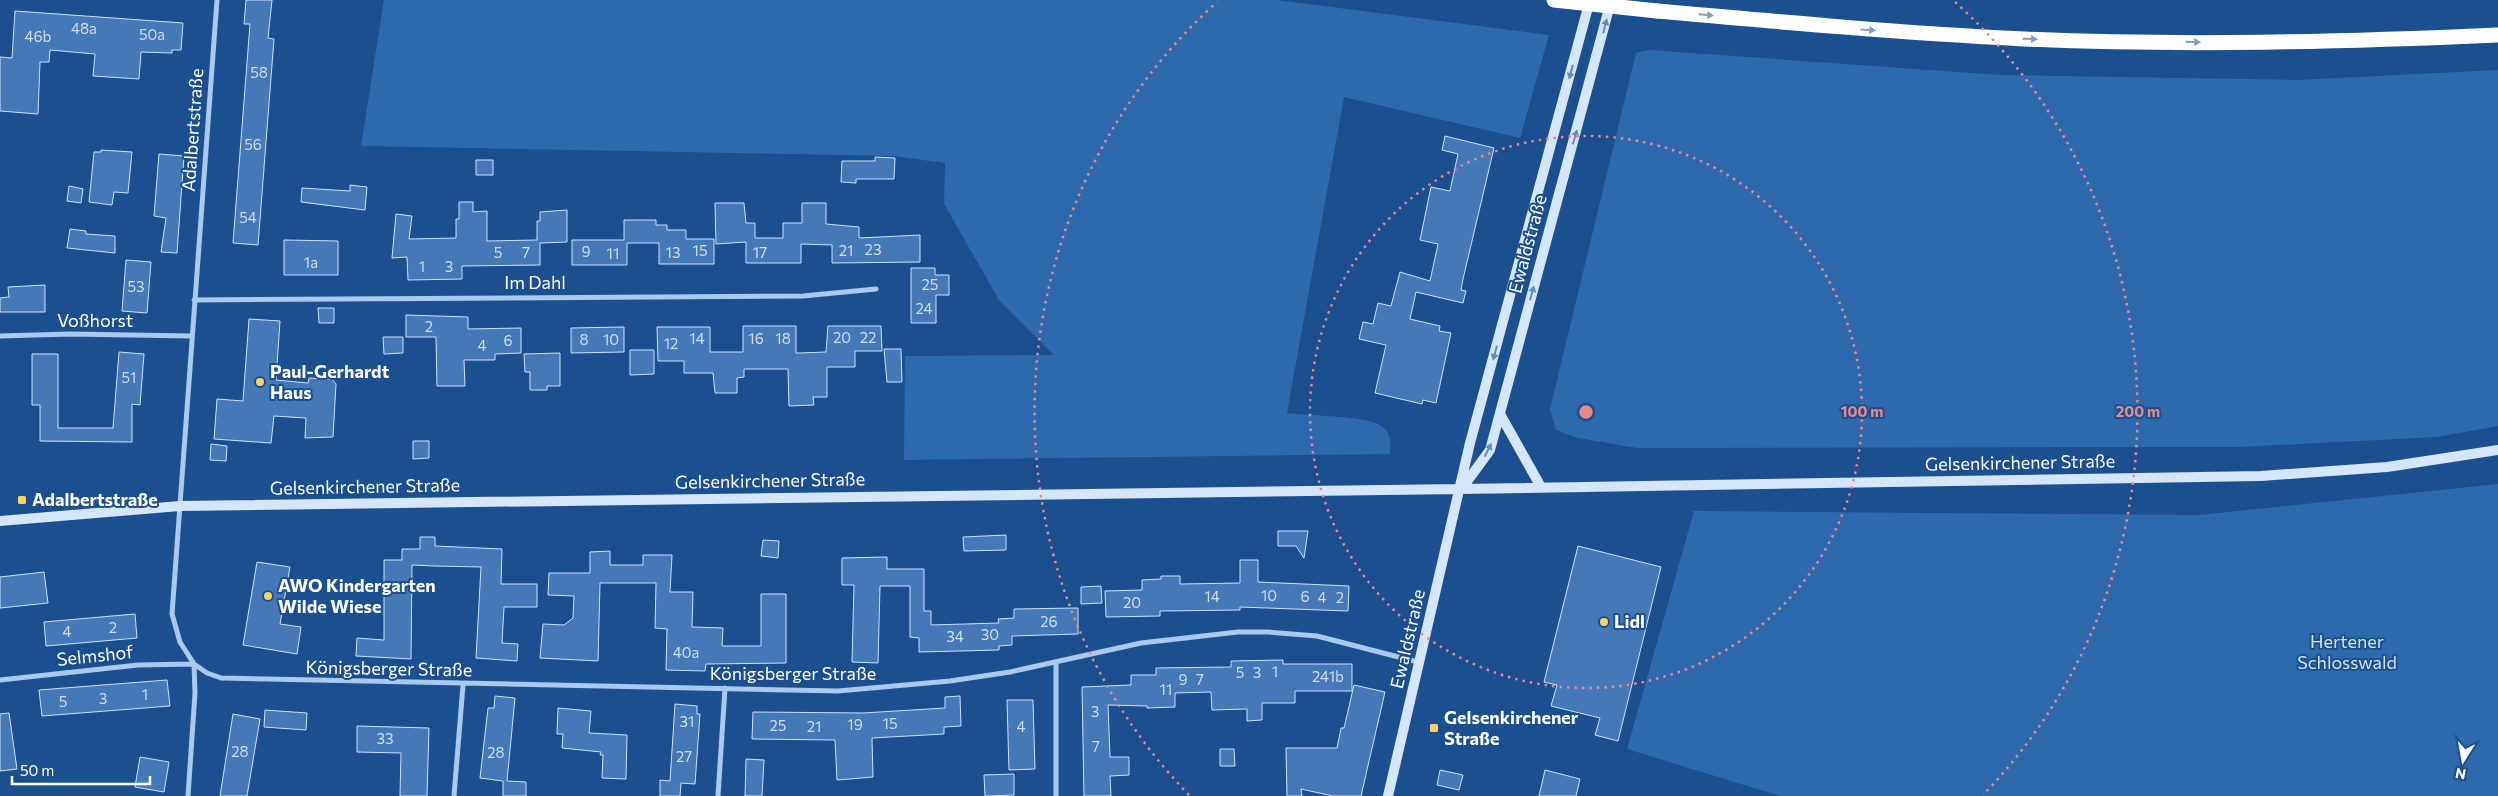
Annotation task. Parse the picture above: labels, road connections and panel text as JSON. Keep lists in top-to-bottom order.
{
  "streets": {
    "main road": ["Ewaldstraße", "Gelsenkirchener Straße"],
    "street": [
      "Adalbertstraße",
      "Im Dahl",
      "Voßhorst",
      "Selmshof",
      "Königsberger Straße"
    ]
  },
  "crossings": [
    ["Adalbertstraße", "Im Dahl"],
    ["Adalbertstraße", "Voßhorst"],
    ["Adalbertstraße", "Gelsenkirchener Straße"],
    ["Adalbertstraße", "Selmshof"],
    ["Adalbertstraße", "Königsberger Straße"],
    ["Ewaldstraße", "Gelsenkirchener Straße"],
    ["Ewaldstraße", "Königsberger Straße"],
    ["Selmshof", "Königsberger Straße"]
  ],
  "parks": ["Hertener Schlosswald"],
  "places": {
    "other": ["Paul-Gerhardt Haus", "AWO Kindergarten Wilde Wiese", "Lidl"],
    "transit": ["Adalbertstraße", "Gelsenkirchener Straße"]
  },
  "house_numbers": [
    "48a",
    "50a",
    "46b",
    "58",
    "56",
    "54",
    "23",
    "15",
    "21",
    "9",
    "5",
    "7",
    "13",
    "17",
    "11",
    "1a",
    "1",
    "3",
    "25",
    "53",
    "24",
    "2",
    "20",
    "22",
    "14",
    "16",
    "18",
    "8",
    "10",
    "6",
    "12",
    "4",
    "51",
    "10",
    "14",
    "6",
    "4",
    "2",
    "20",
    "26",
    "2",
    "4",
    "30",
    "34",
    "40a",
    "1",
    "5",
    "3",
    "241b",
    "9",
    "7",
    "11",
    "1",
    "3",
    "5",
    "3",
    "31",
    "15",
    "19",
    "25",
    "21",
    "4",
    "33",
    "7",
    "28",
    "28",
    "27"
  ],
  "scale_bar": "50 m",
  "north": "bottom",
  "rings": ["100 m", "200 m"]
}
